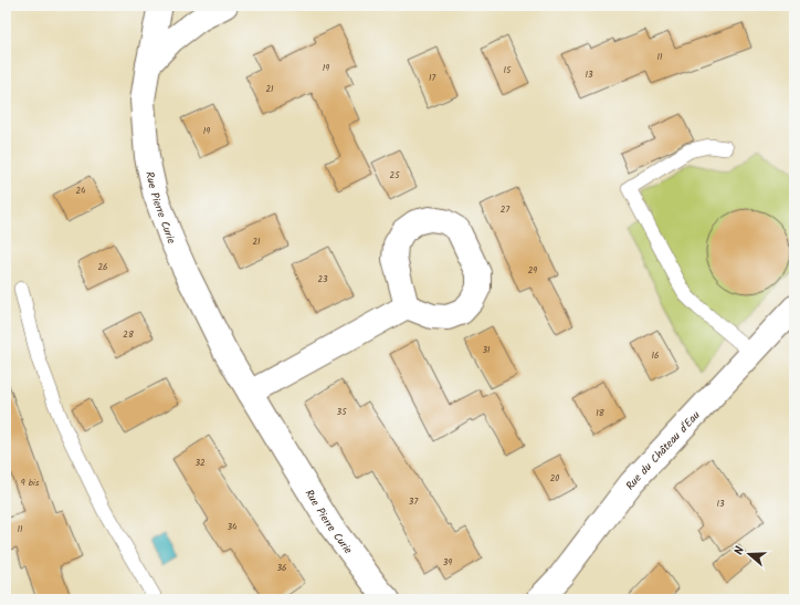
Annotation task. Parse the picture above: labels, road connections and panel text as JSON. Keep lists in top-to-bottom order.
{
  "streets": {
    "street": ["Rue Pierre Curie", "Rue du Château d'Eau"]
  },
  "house_numbers": [
    "11",
    "19",
    "15",
    "13",
    "17",
    "21",
    "19",
    "25",
    "24",
    "27",
    "21",
    "26",
    "29",
    "23",
    "28",
    "31",
    "16",
    "35",
    "18",
    "32",
    "20",
    "9 bis",
    "37",
    "13",
    "34",
    "11",
    "39",
    "36"
  ],
  "north": "left"
}
